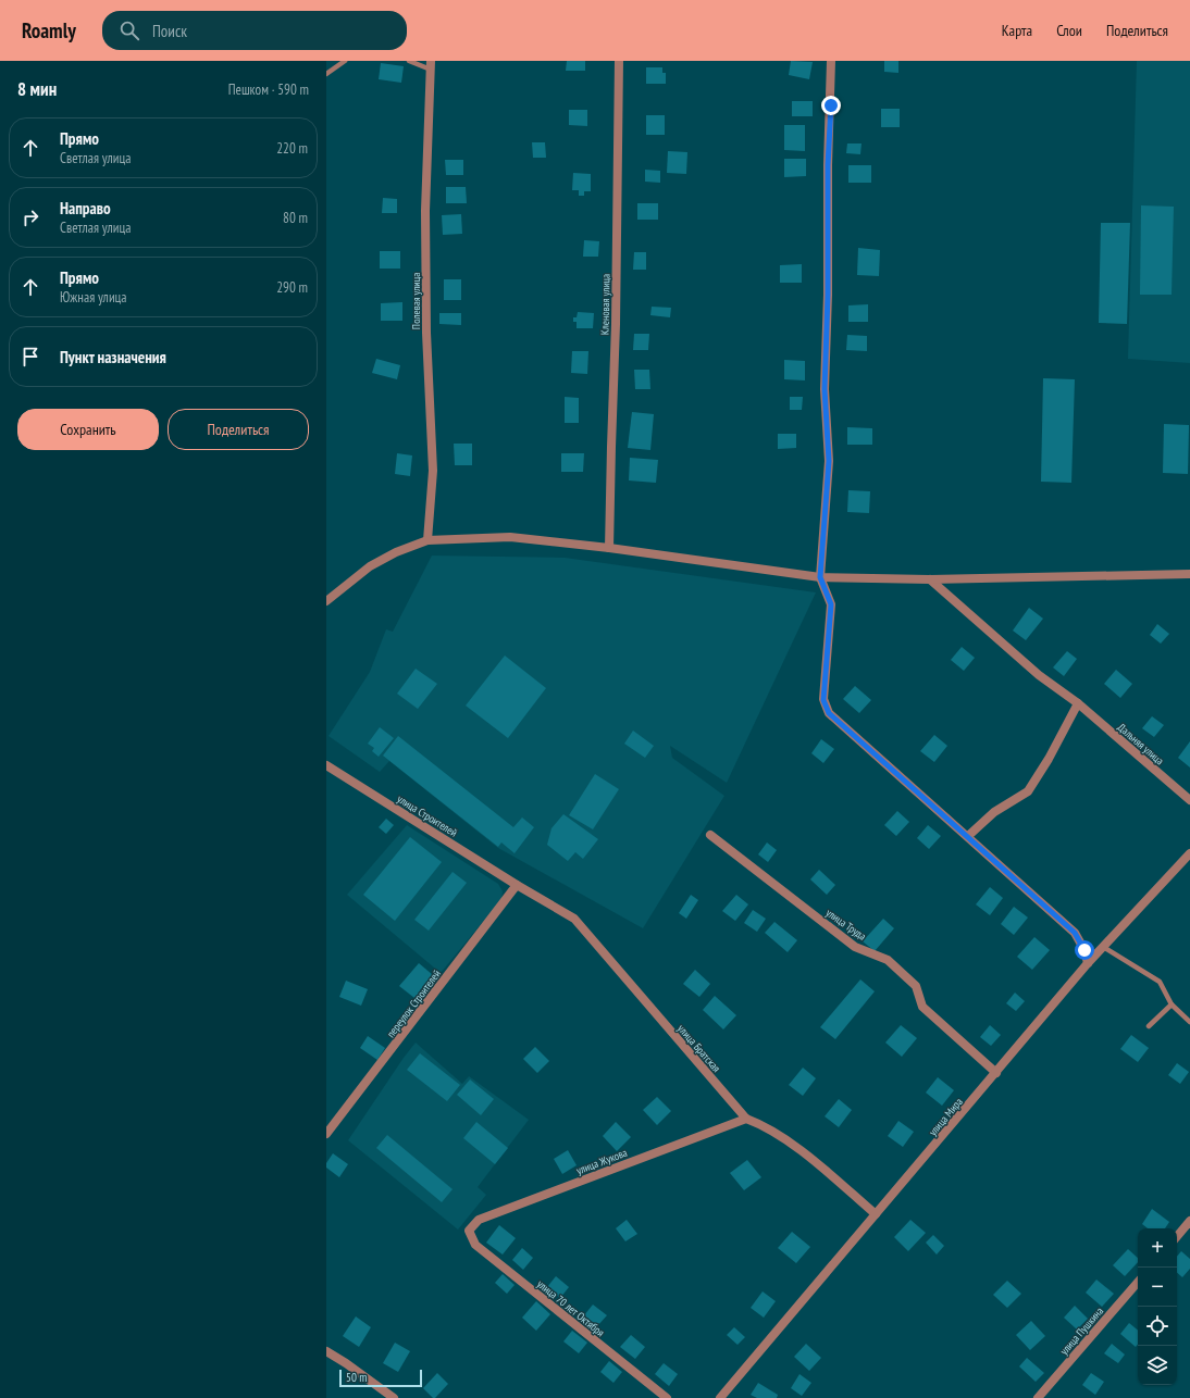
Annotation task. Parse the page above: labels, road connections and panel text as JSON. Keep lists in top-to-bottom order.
{
  "streets": {
    "street": [
      "Полевая улица",
      "Кленовая улица",
      "Дальняя улица",
      "улица Строителей",
      "улица Труда",
      "переулок Строителей",
      "улица Братская",
      "улица Мира",
      "улица Жукова",
      "улица 70 лет Октября",
      "улица Пушкина"
    ]
  },
  "crossings": [
    ["улица Строителей", "переулок Строителей"],
    ["улица Строителей", "улица Братская"],
    ["улица Труда", "улица Мира"],
    ["переулок Строителей", "улица Братская"],
    ["улица Братская", "улица Мира"],
    ["улица Братская", "улица Жукова"],
    ["улица Жукова", "улица 70 лет Октября"]
  ],
  "scale_bar": "50 m",
  "page": {
    "header": "Roamly",
    "search": "Поиск",
    "nav": ["Карта", "Слои", "Поделиться"],
    "heading": ["8 мин", "Пешком · 590 m"],
    "list": [
      ["Прямо", "Светлая улица", "220 m"],
      ["Направо", "Светлая улица", "80 m"],
      ["Прямо", "Южная улица", "290 m"],
      "Пункт назначения"
    ],
    "buttons": ["Сохранить", "Поделиться"],
    "map_buttons": ["+", "−"],
    "scale": "50 m"
  }
}
